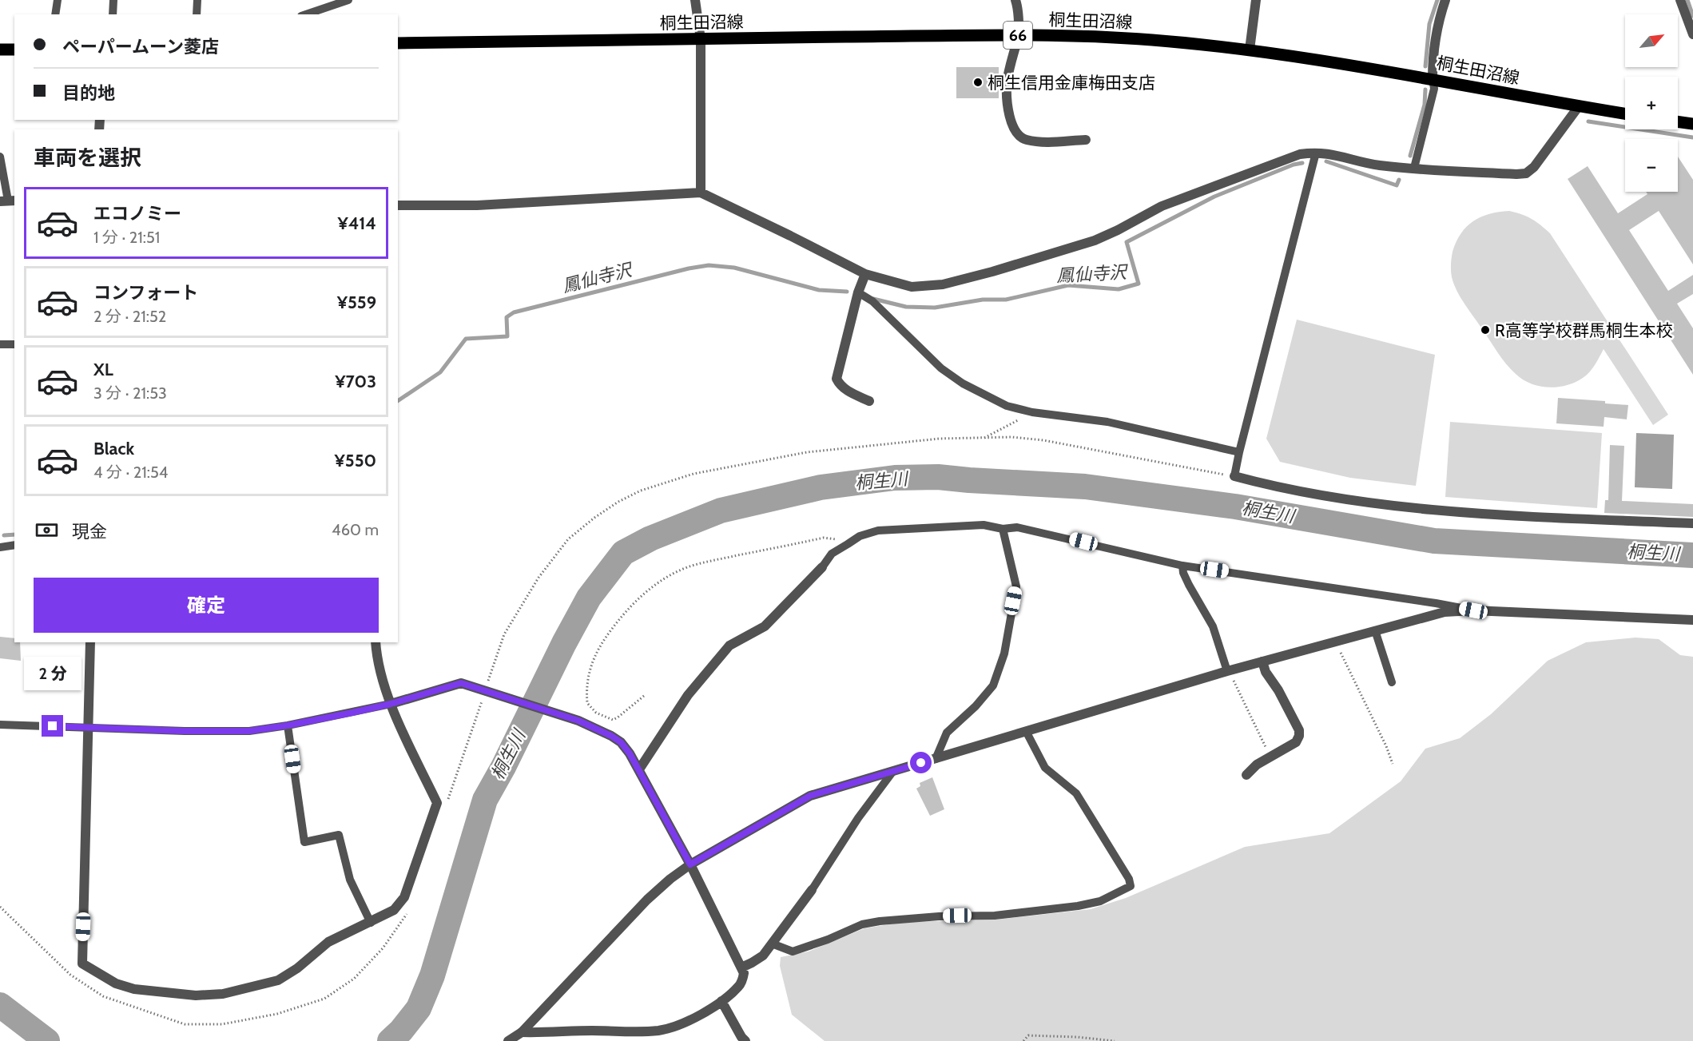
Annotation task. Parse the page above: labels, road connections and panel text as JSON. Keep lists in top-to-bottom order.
{
  "streets": {
    "main road": ["桐生田沼線", "66"]
  },
  "water": ["鳳仙寺沢", "桐生川"],
  "places": ["桐生信用金庫梅田支店", "R高等学校群馬桐生本校"],
  "north": "top right",
  "page": {
    "map_buttons": ["+", "−"],
    "banner": ["ペーパームーン菱店", "目的地"],
    "heading": "車両を選択",
    "list": [
      {
        "name": "エコノミー",
        "note": "1 分 · 21:51",
        "value": "¥414"
      },
      {
        "name": "コンフォート",
        "note": "2 分 · 21:52",
        "value": "¥559"
      },
      {
        "name": "XL",
        "note": "3 分 · 21:53",
        "value": "¥703"
      },
      {
        "name": "Black",
        "note": "4 分 · 21:54",
        "value": "¥550"
      }
    ],
    "pay": ["現金", "460 m"],
    "buttons": "確定",
    "bubble": "2 分"
  }
}
